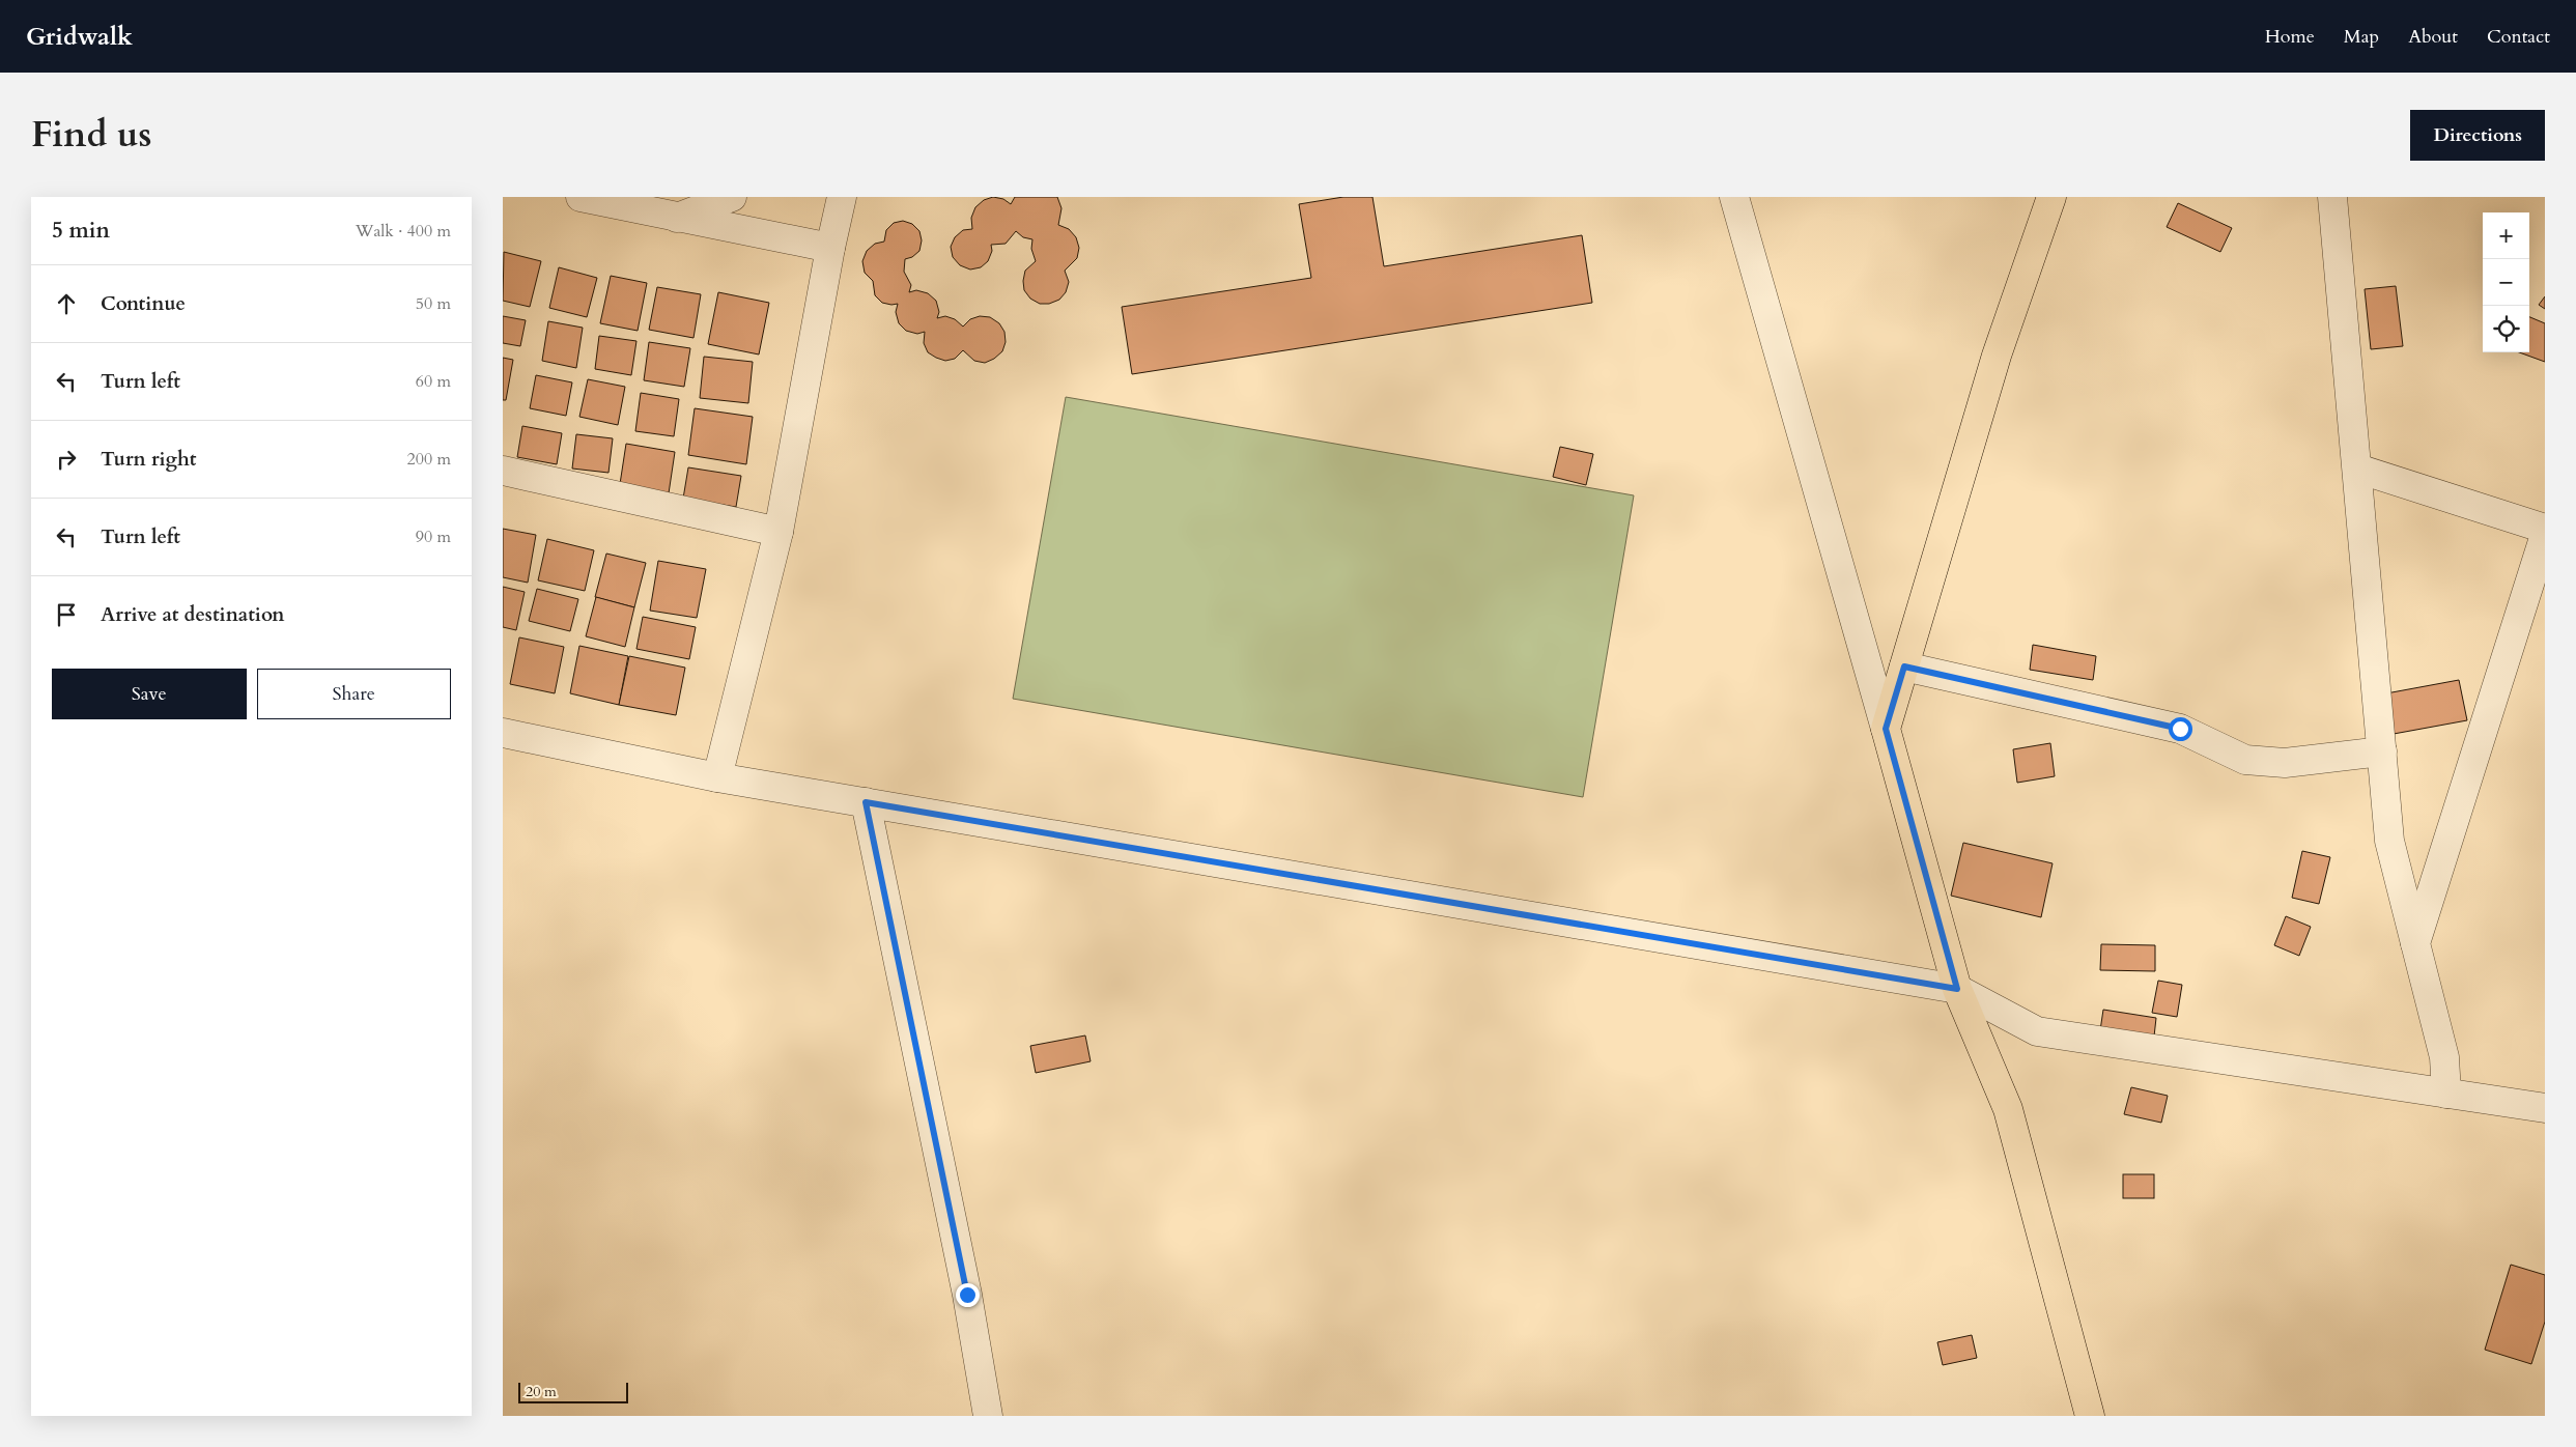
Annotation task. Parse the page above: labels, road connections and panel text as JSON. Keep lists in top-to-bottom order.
{
  "scale_bar": "20 m",
  "page": {
    "header": "Gridwalk",
    "nav": [
      "Home",
      "Map",
      "About",
      "Contact"
    ],
    "title": "Find us",
    "buttons": [
      "Directions",
      ["Save", "Share"]
    ],
    "heading": ["5 min", "Walk · 400 m"],
    "map_buttons": ["+", "−"],
    "list": [
      ["Continue", "50 m"],
      ["Turn left", "60 m"],
      ["Turn right", "200 m"],
      ["Turn left", "90 m"],
      "Arrive at destination"
    ],
    "scale": "20 m"
  }
}
